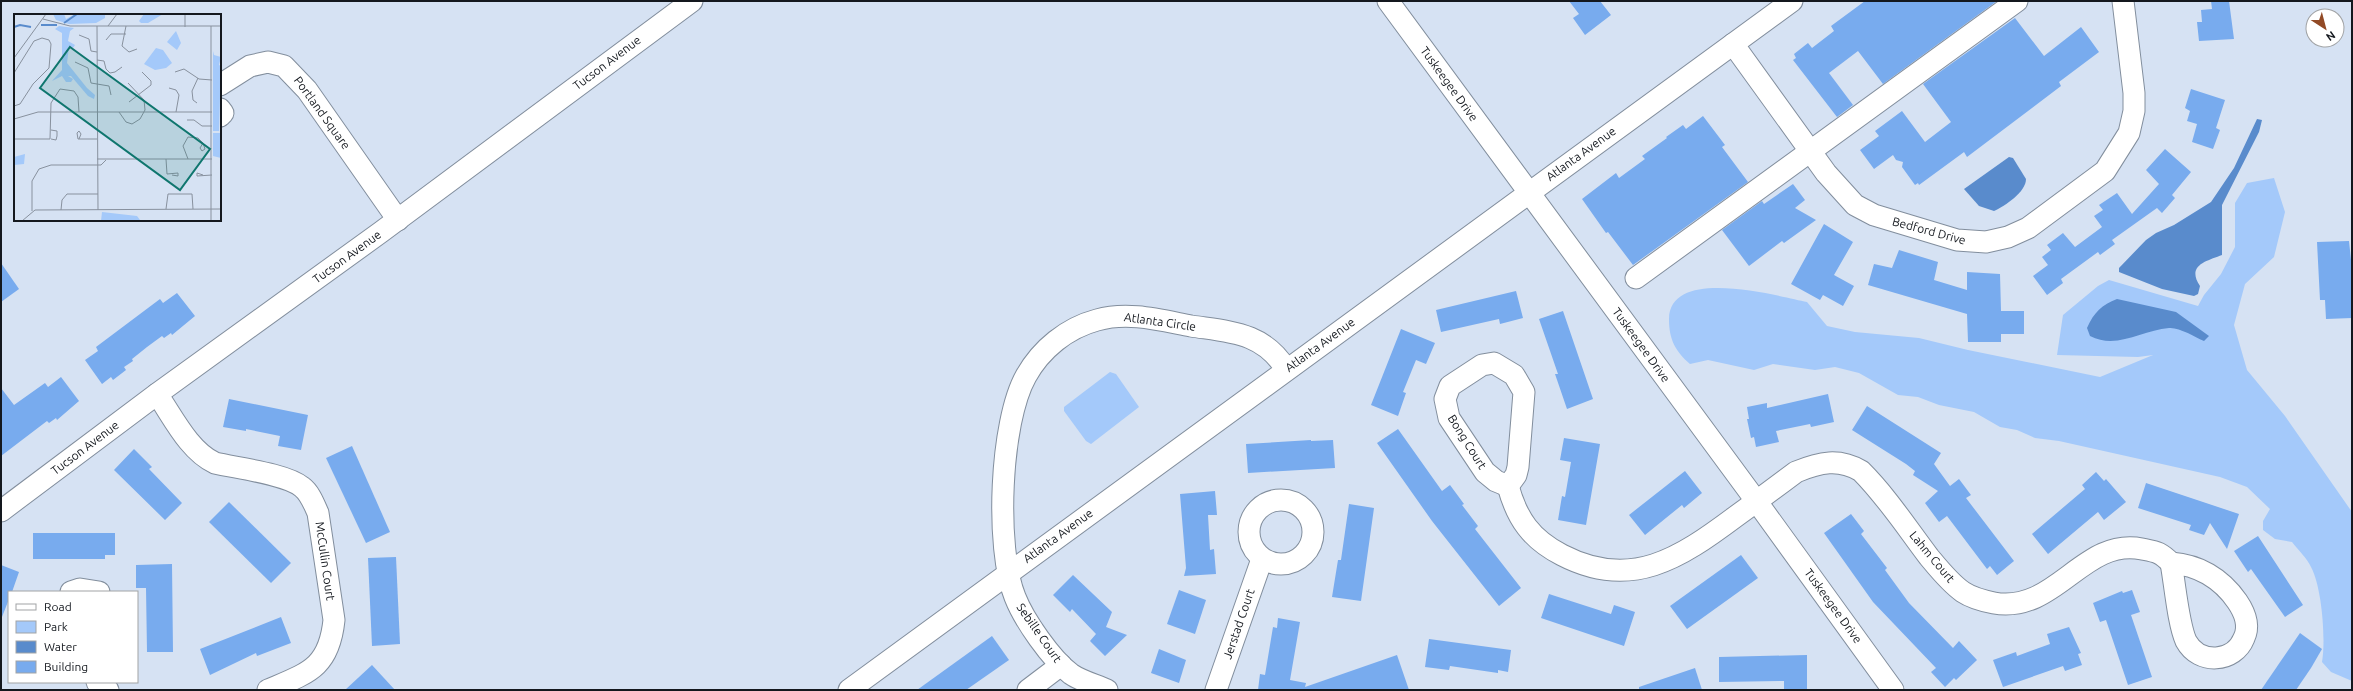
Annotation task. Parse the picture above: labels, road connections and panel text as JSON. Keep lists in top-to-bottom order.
{
  "streets": {
    "street": [
      "Tucson Avenue",
      "Tuskeegee Drive",
      "Portland Square",
      "Atlanta Avenue",
      "Bedford Drive",
      "Atlanta Circle",
      "Bong Court",
      "Lahm Court",
      "McCullin Court",
      "Jerstad Court",
      "Sebille Court"
    ]
  },
  "crossings": [
    ["Tucson Avenue", "Portland Square"],
    ["Tucson Avenue", "McCullin Court"],
    ["Tuskeegee Drive", "Atlanta Avenue"],
    ["Tuskeegee Drive", "Lahm Court"],
    ["Atlanta Avenue", "Bedford Drive"],
    ["Atlanta Avenue", "Atlanta Circle"],
    ["Atlanta Avenue", "Sebille Court"],
    ["Atlanta Circle", "Sebille Court"]
  ],
  "legend": [
    "Road",
    "Park",
    "Water",
    "Building"
  ],
  "north": "bottom right"
}
